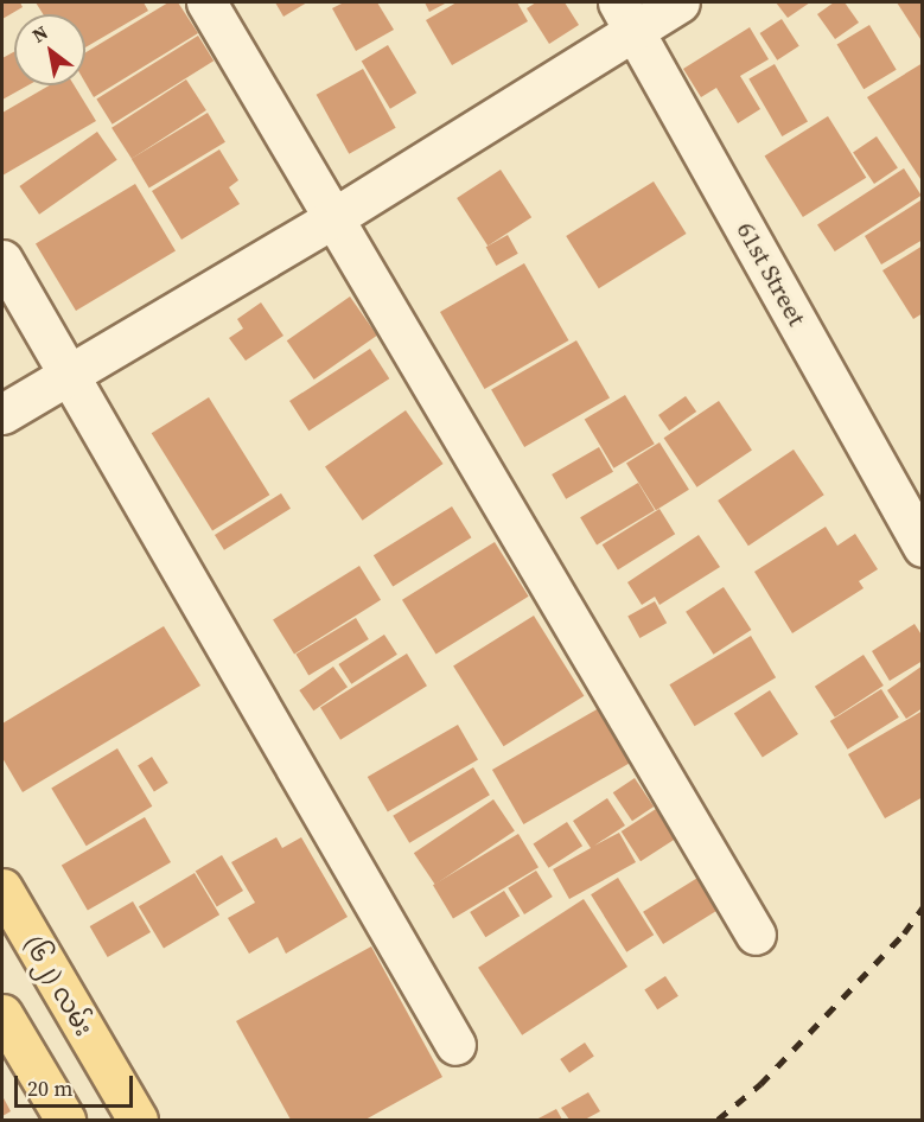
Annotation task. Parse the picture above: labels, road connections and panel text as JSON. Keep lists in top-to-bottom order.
{
  "streets": {
    "main road": ["(၆၂) လမ်း"],
    "street": ["61st Street"]
  },
  "scale_bar": "20 m",
  "north": "top left"
}
